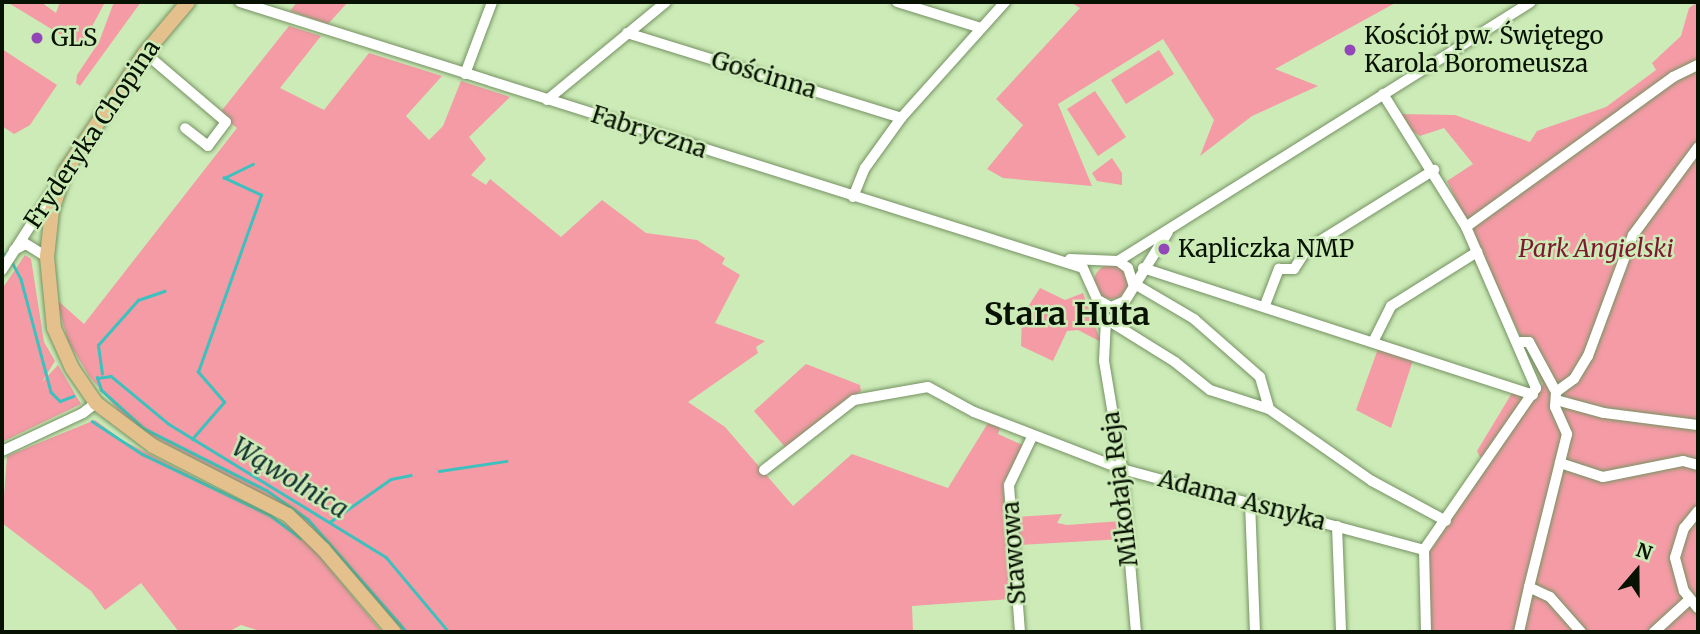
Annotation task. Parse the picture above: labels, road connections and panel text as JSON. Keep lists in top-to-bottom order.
{
  "streets": {
    "main road": ["Fryderyka Chopina"],
    "street": [
      "Gościnna",
      "Fabryczna",
      "Mikołaja Reja",
      "Adama Asnyka",
      "Stawowa"
    ]
  },
  "crossings": [
    ["Mikołaja Reja", "Adama Asnyka"],
    ["Adama Asnyka", "Stawowa"]
  ],
  "districts": ["Stara Huta"],
  "water": ["Wąwolnica"],
  "parks": ["Park Angielski"],
  "places": ["GLS", "Kościół pw. Świętego Karola Boromeusza", "Kapliczka NMP"],
  "north": "top"
}
